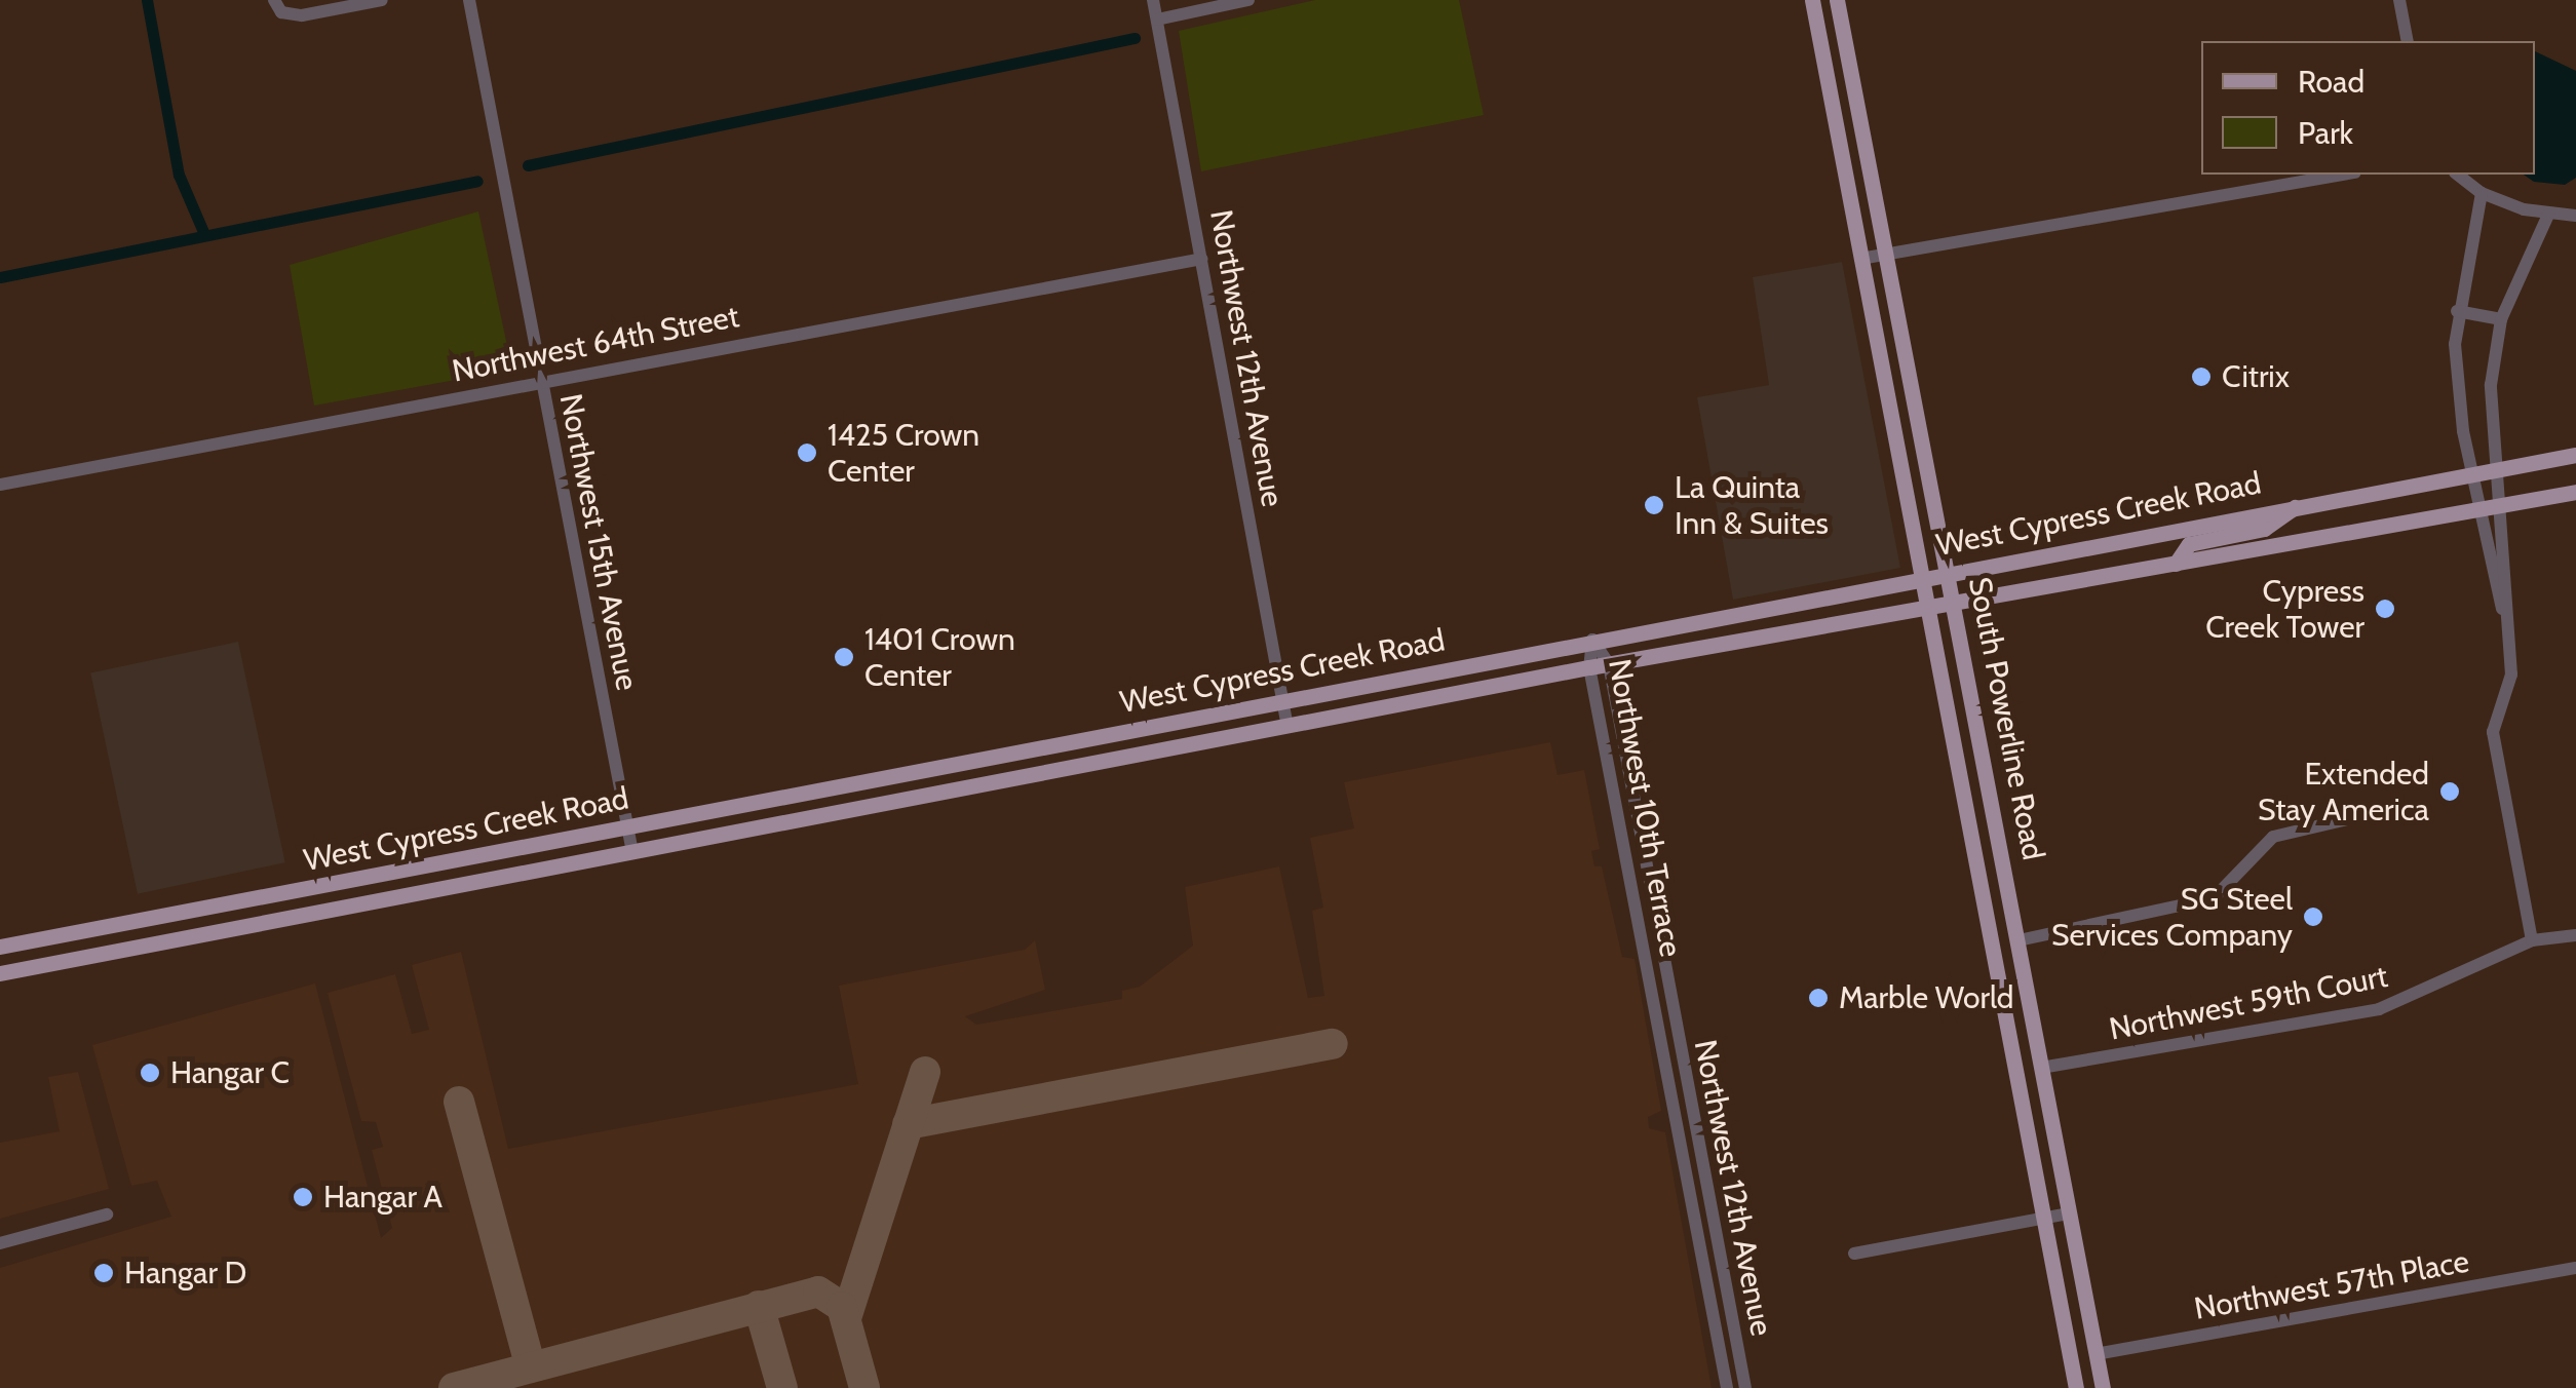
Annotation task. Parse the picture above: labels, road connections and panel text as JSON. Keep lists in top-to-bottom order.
{
  "streets": {
    "main road": ["West Cypress Creek Road", "South Powerline Road"],
    "street": [
      "Northwest 64th Street",
      "Northwest 12th Avenue",
      "Northwest 15th Avenue",
      "Northwest 10th Terrace",
      "Northwest 59th Court",
      "Northwest 57th Place"
    ]
  },
  "crossings": [
    ["Northwest 64th Street", "Northwest 12th Avenue"],
    ["Northwest 64th Street", "Northwest 15th Avenue"],
    ["Northwest 12th Avenue", "West Cypress Creek Road"],
    ["Northwest 12th Avenue", "Northwest 10th Terrace"],
    ["West Cypress Creek Road", "Northwest 15th Avenue"],
    ["West Cypress Creek Road", "South Powerline Road"],
    ["West Cypress Creek Road", "Northwest 10th Terrace"],
    ["South Powerline Road", "Northwest 59th Court"],
    ["South Powerline Road", "Northwest 57th Place"]
  ],
  "places": [
    "Citrix",
    "1425 Crown Center",
    "La Quinta Inn & Suites",
    "Cypress Creek Tower",
    "1401 Crown Center",
    "Extended Stay America",
    "SG Steel Services Company",
    "Marble World",
    "Hangar C",
    "Hangar A",
    "Hangar D"
  ],
  "legend": ["Road", "Park"]
}
